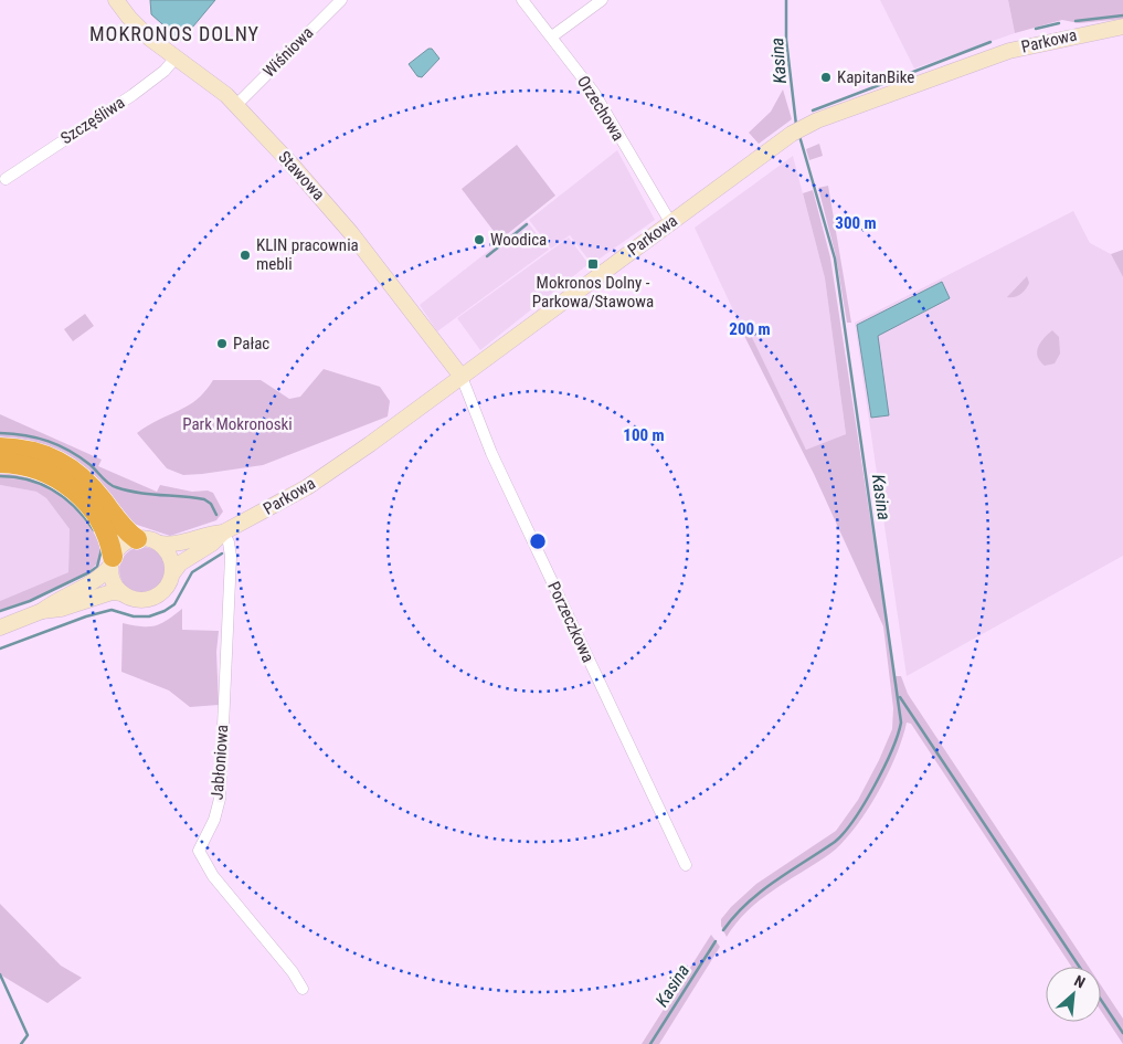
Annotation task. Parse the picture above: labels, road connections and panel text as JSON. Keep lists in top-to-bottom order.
{
  "streets": {
    "main road": ["Parkowa", "Stawowa"],
    "street": [
      "Wiśniowa",
      "Orzechowa",
      "Szczęśliwa",
      "Porzeczkowa",
      "Jabłoniowa"
    ]
  },
  "crossings": [
    ["Parkowa", "Orzechowa"],
    ["Parkowa", "Stawowa"],
    ["Parkowa", "Porzeczkowa"],
    ["Parkowa", "Jabłoniowa"],
    ["Wiśniowa", "Stawowa"],
    ["Szczęśliwa", "Stawowa"],
    ["Stawowa", "Porzeczkowa"]
  ],
  "districts": ["MOKRONOS DOLNY"],
  "water": ["Kasina"],
  "parks": ["Park Mokronoski"],
  "places": {
    "other": [
      "KapitanBike",
      "Woodica",
      "KLIN pracownia mebli",
      "Pałac"
    ],
    "transit": ["Mokronos Dolny - Parkowa/Stawowa"]
  },
  "north": "top right",
  "rings": ["300 m", "200 m", "100 m"]
}
